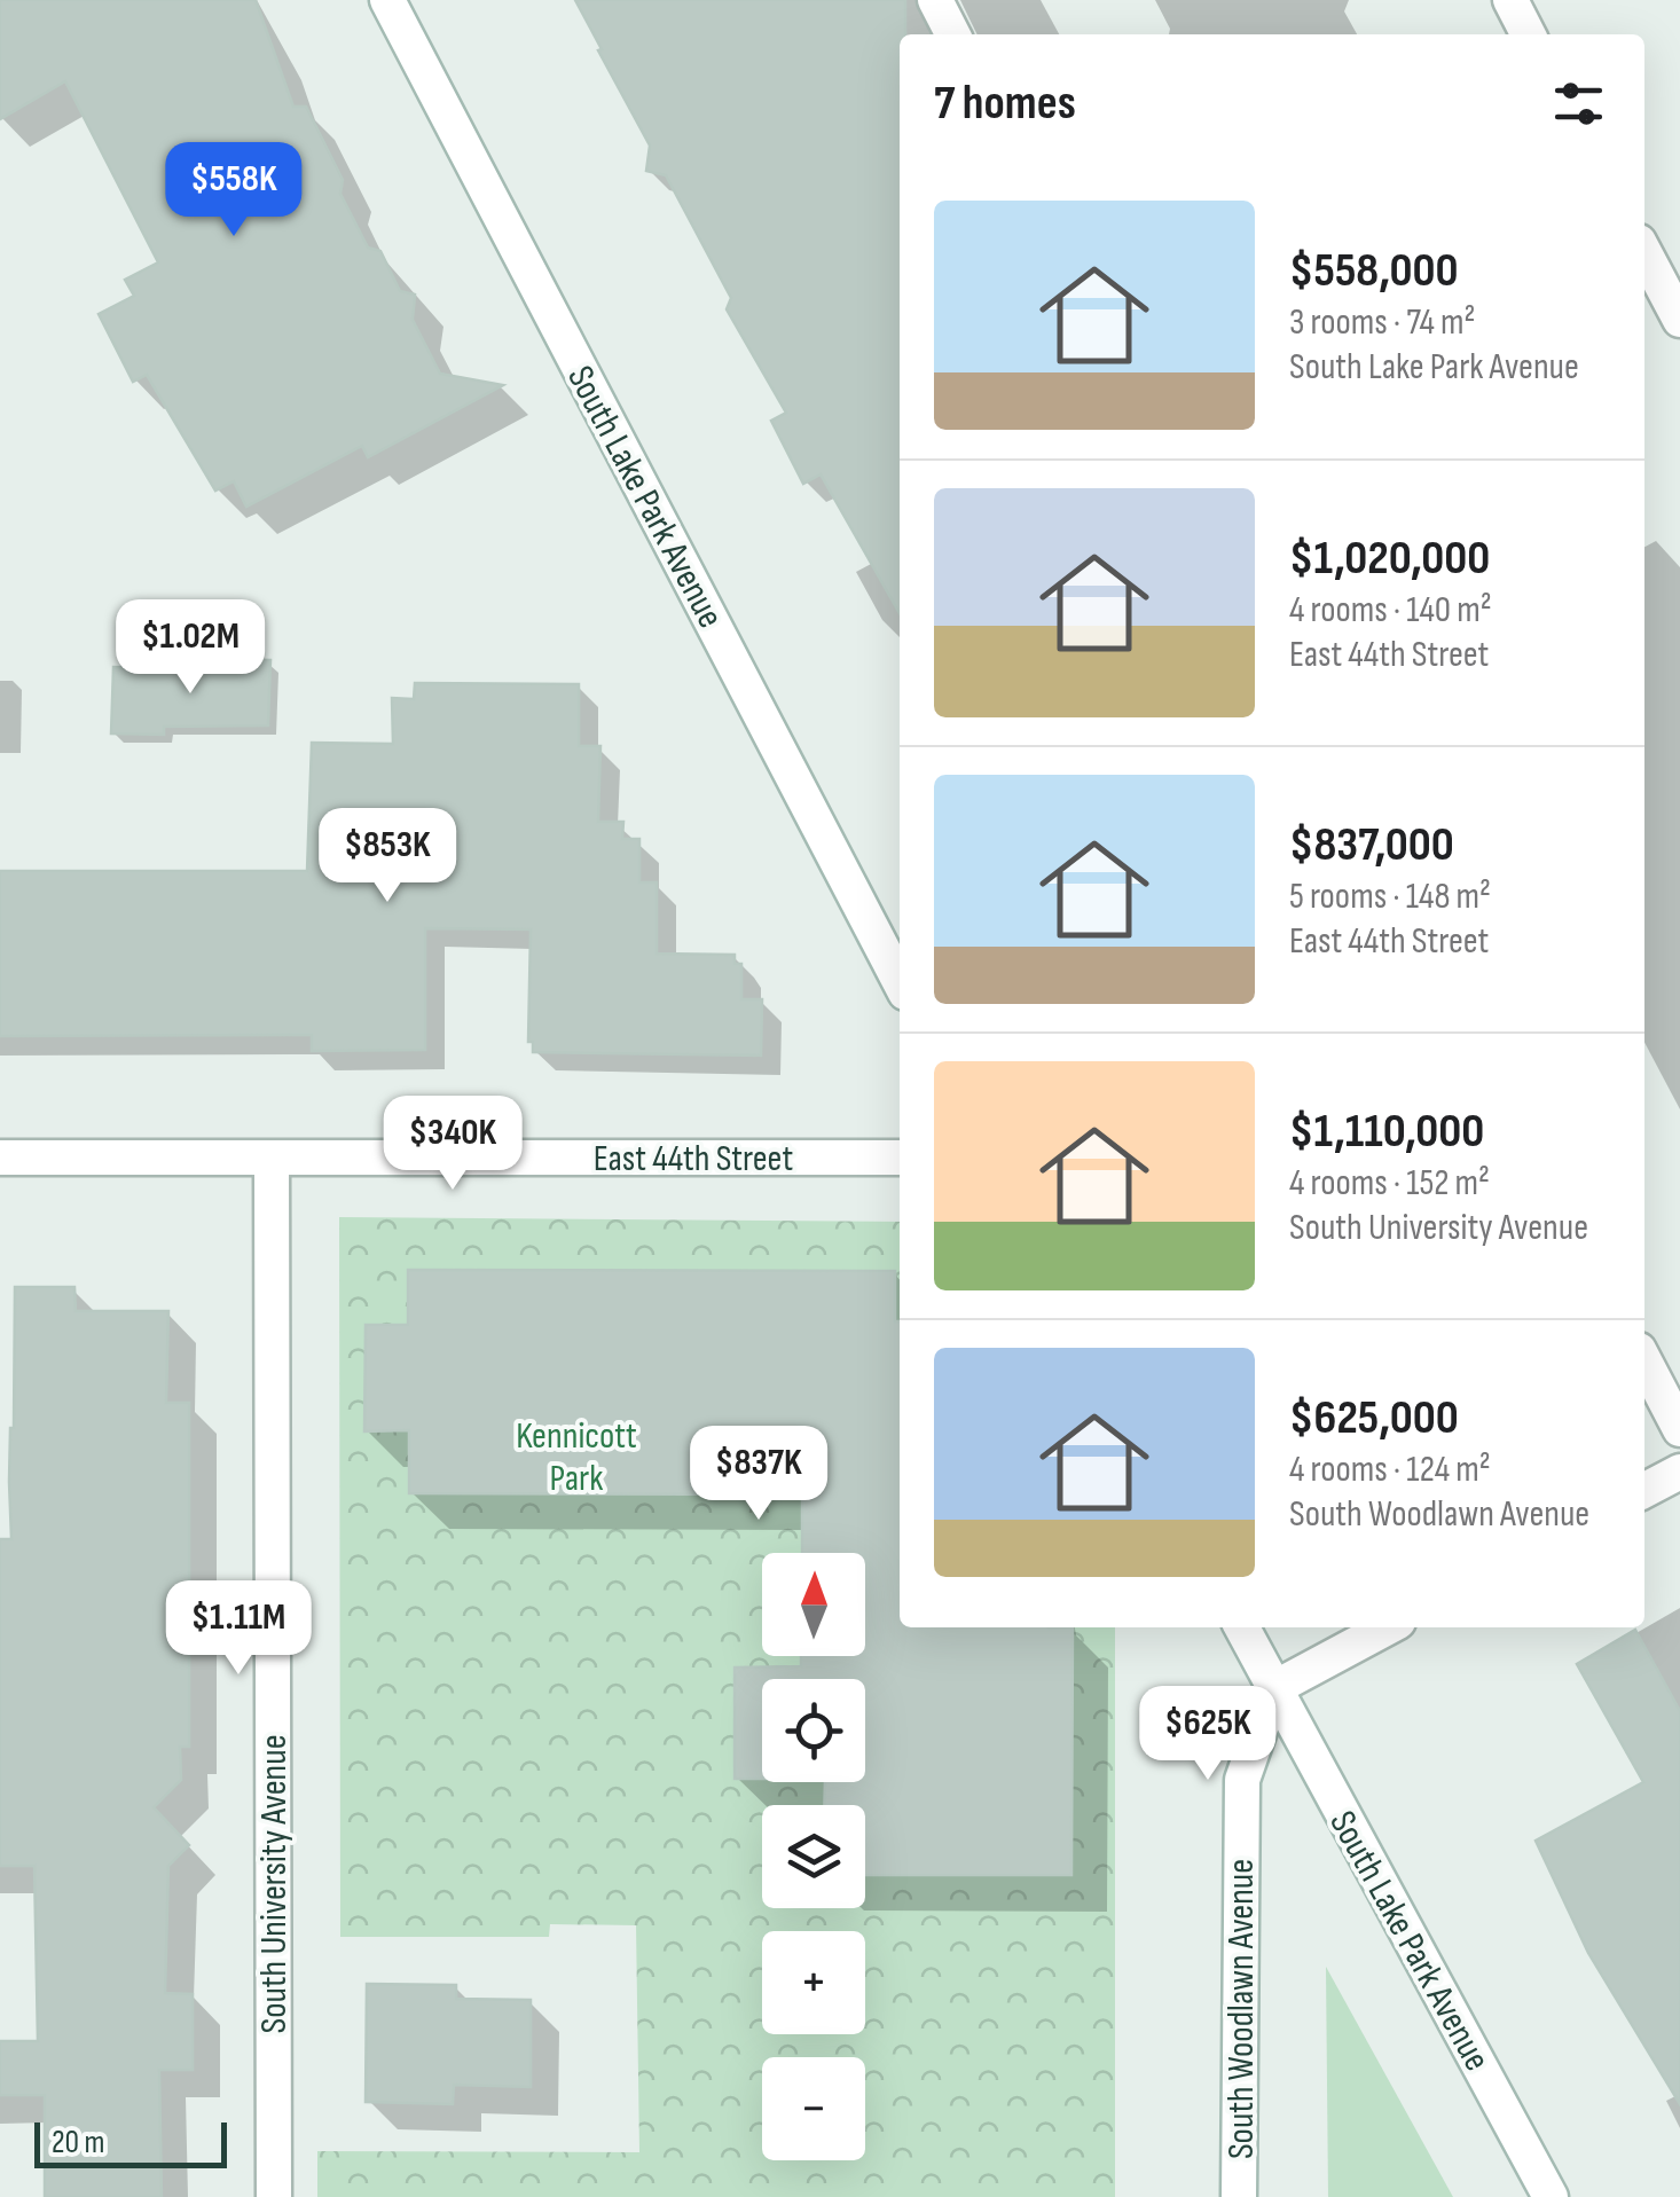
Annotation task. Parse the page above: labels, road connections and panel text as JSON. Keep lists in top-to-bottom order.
{
  "streets": {
    "street": [
      "South Lake Park Avenue",
      "East 44th Street",
      "South University Avenue",
      "South Woodlawn Avenue"
    ]
  },
  "crossings": [
    ["South Lake Park Avenue", "South Woodlawn Avenue"],
    ["East 44th Street", "South University Avenue"]
  ],
  "parks": ["Kennicott Park"],
  "scale_bar": "20 m",
  "north": "top",
  "page": {
    "heading": "7 homes",
    "price": [
      "$558K",
      "$1.02M",
      "$853K",
      "$340K",
      "$837K",
      "$1.11M",
      "$625K"
    ],
    "list": [
      {
        "name": "$558,000",
        "note": "3 rooms · 74 m² · South Lake Park Avenue"
      },
      {
        "name": "$1,020,000",
        "note": "4 rooms · 140 m² · East 44th Street"
      },
      {
        "name": "$837,000",
        "note": "5 rooms · 148 m² · East 44th Street"
      },
      {
        "name": "$1,110,000",
        "note": "4 rooms · 152 m² · South University Avenue"
      },
      {
        "name": "$625,000",
        "note": "4 rooms · 124 m² · South Woodlawn Avenue"
      }
    ],
    "map_buttons": ["+", "−"],
    "scale": "20 m"
  }
}
